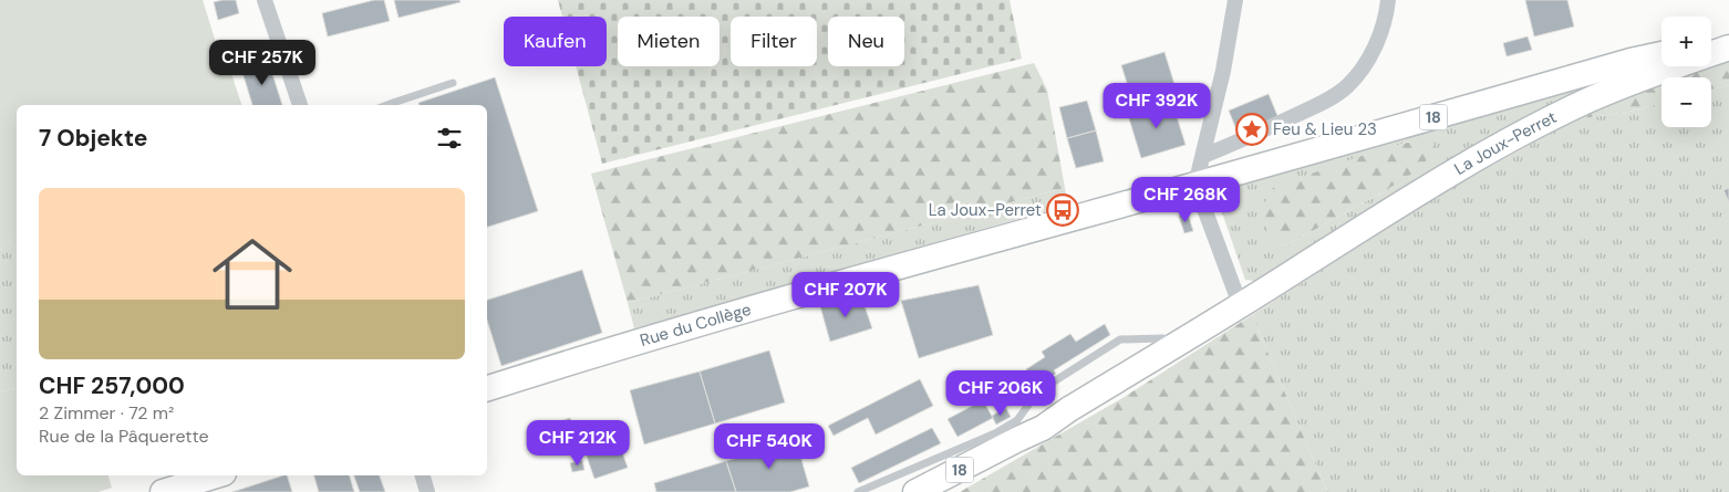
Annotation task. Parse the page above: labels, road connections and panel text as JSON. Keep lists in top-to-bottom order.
{
  "streets": {
    "main road": ["18", "La Joux-Perret", "Rue du Collège"]
  },
  "crossings": [
    ["18", "La Joux-Perret"],
    ["La Joux-Perret", "Rue du Collège"]
  ],
  "places": {
    "place": ["Feu & Lieu 23"],
    "bus stop": ["La Joux-Perret"]
  },
  "page": {
    "map_buttons": ["+", "−"],
    "chip": [
      "Kaufen",
      "Mieten",
      "Filter",
      "Neu"
    ],
    "price": [
      "CHF 257K",
      "CHF 392K",
      "CHF 268K",
      "CHF 207K",
      "CHF 206K",
      "CHF 212K",
      "CHF 540K"
    ],
    "heading": "7 Objekte",
    "list": [
      {
        "name": "CHF 257,000",
        "note": "2 Zimmer · 72 m² · Rue de la Pâquerette"
      }
    ]
  }
}
